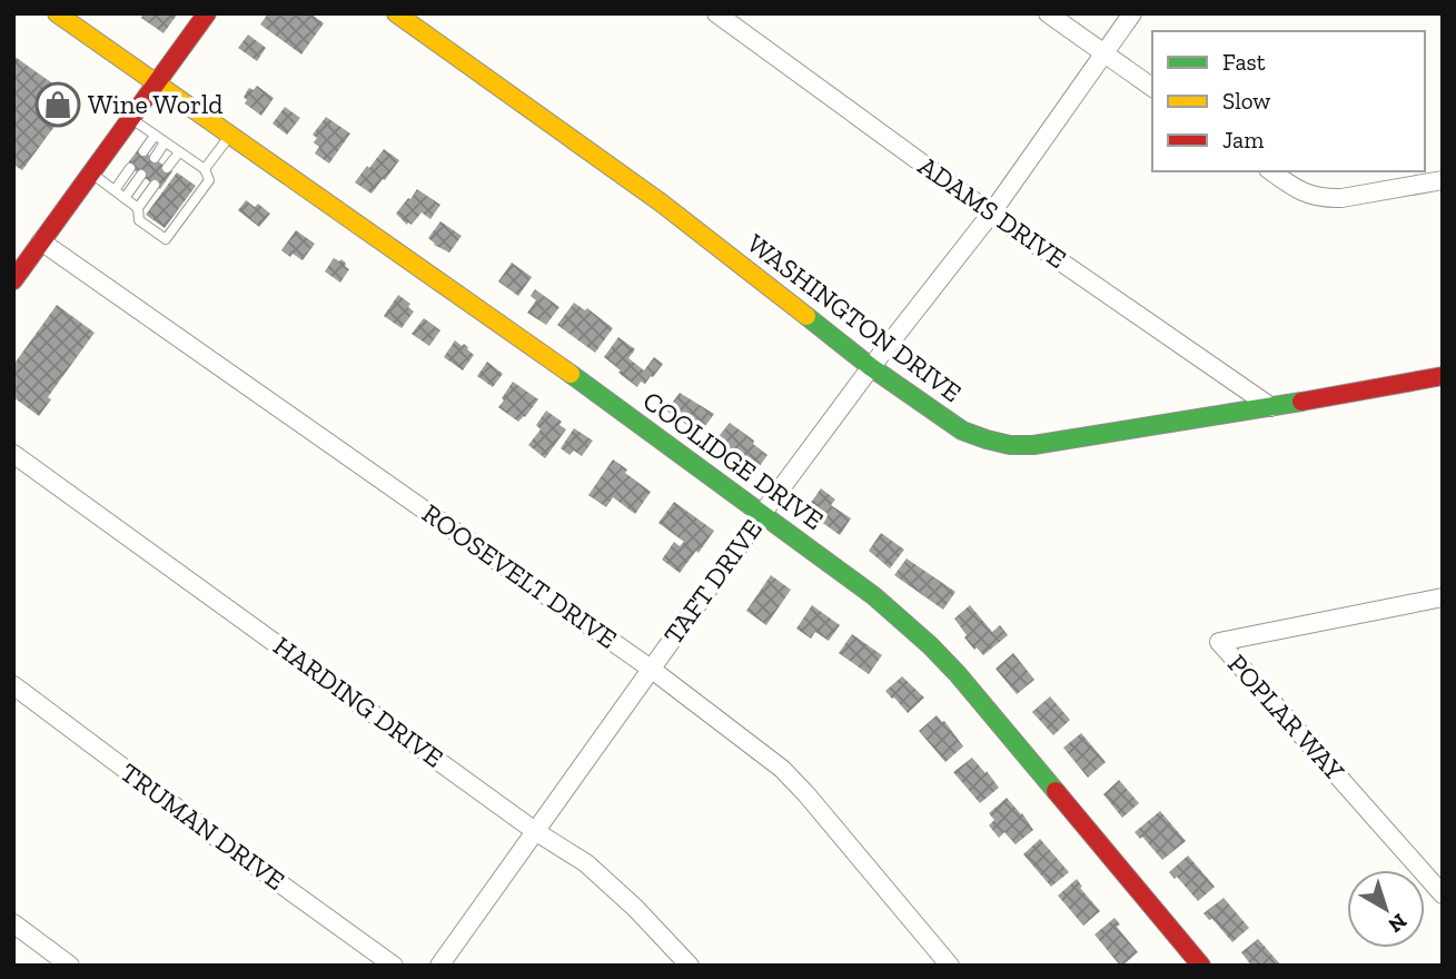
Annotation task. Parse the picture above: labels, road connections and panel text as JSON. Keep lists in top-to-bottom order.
{
  "streets": {
    "street": [
      "ADAMS DRIVE",
      "WASHINGTON DRIVE",
      "COOLIDGE DRIVE",
      "ROOSEVELT DRIVE",
      "TAFT DRIVE",
      "HARDING DRIVE",
      "POPLAR WAY",
      "TRUMAN DRIVE"
    ]
  },
  "crossings": [
    ["ADAMS DRIVE", "WASHINGTON DRIVE"],
    ["ADAMS DRIVE", "TAFT DRIVE"],
    ["WASHINGTON DRIVE", "TAFT DRIVE"],
    ["COOLIDGE DRIVE", "TAFT DRIVE"],
    ["ROOSEVELT DRIVE", "TAFT DRIVE"],
    ["TAFT DRIVE", "HARDING DRIVE"]
  ],
  "places": {
    "shop": ["Wine World"]
  },
  "legend": ["Fast", "Slow", "Jam"],
  "north": "bottom right"
}
